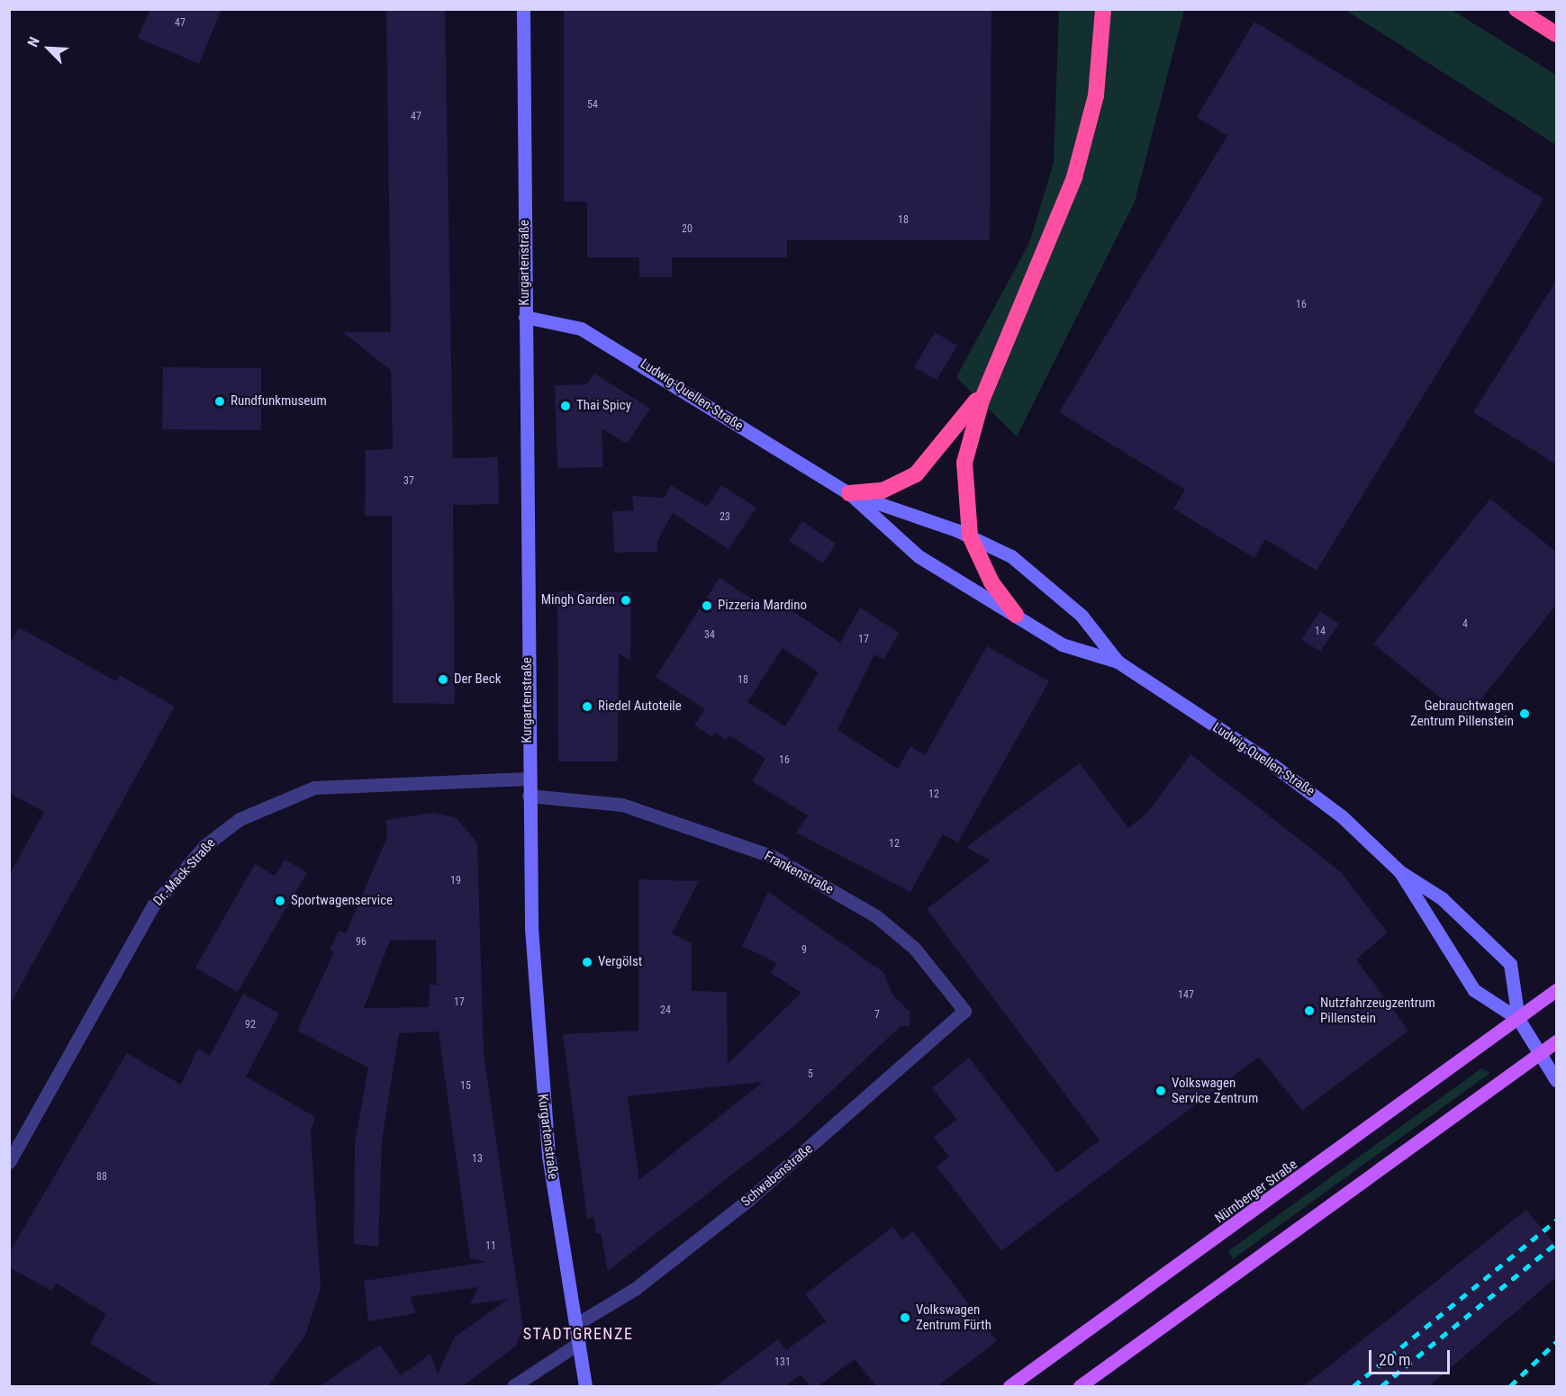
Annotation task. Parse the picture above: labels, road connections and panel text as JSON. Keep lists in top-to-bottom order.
{
  "streets": {
    "main road": ["Kurgartenstraße", "Ludwig-Quellen-Straße", "Nürnberger Straße"],
    "street": ["Dr.-Mack-Straße", "Frankenstraße", "Schwabenstraße"]
  },
  "crossings": [
    ["Kurgartenstraße", "Ludwig-Quellen-Straße"],
    ["Kurgartenstraße", "Dr.-Mack-Straße"],
    ["Kurgartenstraße", "Frankenstraße"],
    ["Kurgartenstraße", "Schwabenstraße"],
    ["Ludwig-Quellen-Straße", "Nürnberger Straße"],
    ["Frankenstraße", "Schwabenstraße"]
  ],
  "districts": ["STADTGRENZE"],
  "places": [
    "Rundfunkmuseum",
    "Thai Spicy",
    "Mingh Garden",
    "Pizzeria Mardino",
    "Der Beck",
    "Riedel Autoteile",
    "Gebrauchtwagen Zentrum Pillenstein",
    "Sportwagenservice",
    "Vergölst",
    "Nutzfahrzeugzentrum Pillenstein",
    "Volkswagen Service Zentrum",
    "Volkswagen Zentrum Fürth"
  ],
  "house_numbers": [
    "47",
    "54",
    "47",
    "18",
    "20",
    "16",
    "37",
    "23",
    "4",
    "14",
    "34",
    "17",
    "18",
    "16",
    "12",
    "12",
    "19",
    "96",
    "9",
    "147",
    "17",
    "24",
    "7",
    "92",
    "5",
    "15",
    "13",
    "88",
    "11",
    "131"
  ],
  "scale_bar": "20 m",
  "north": "top left"
}
